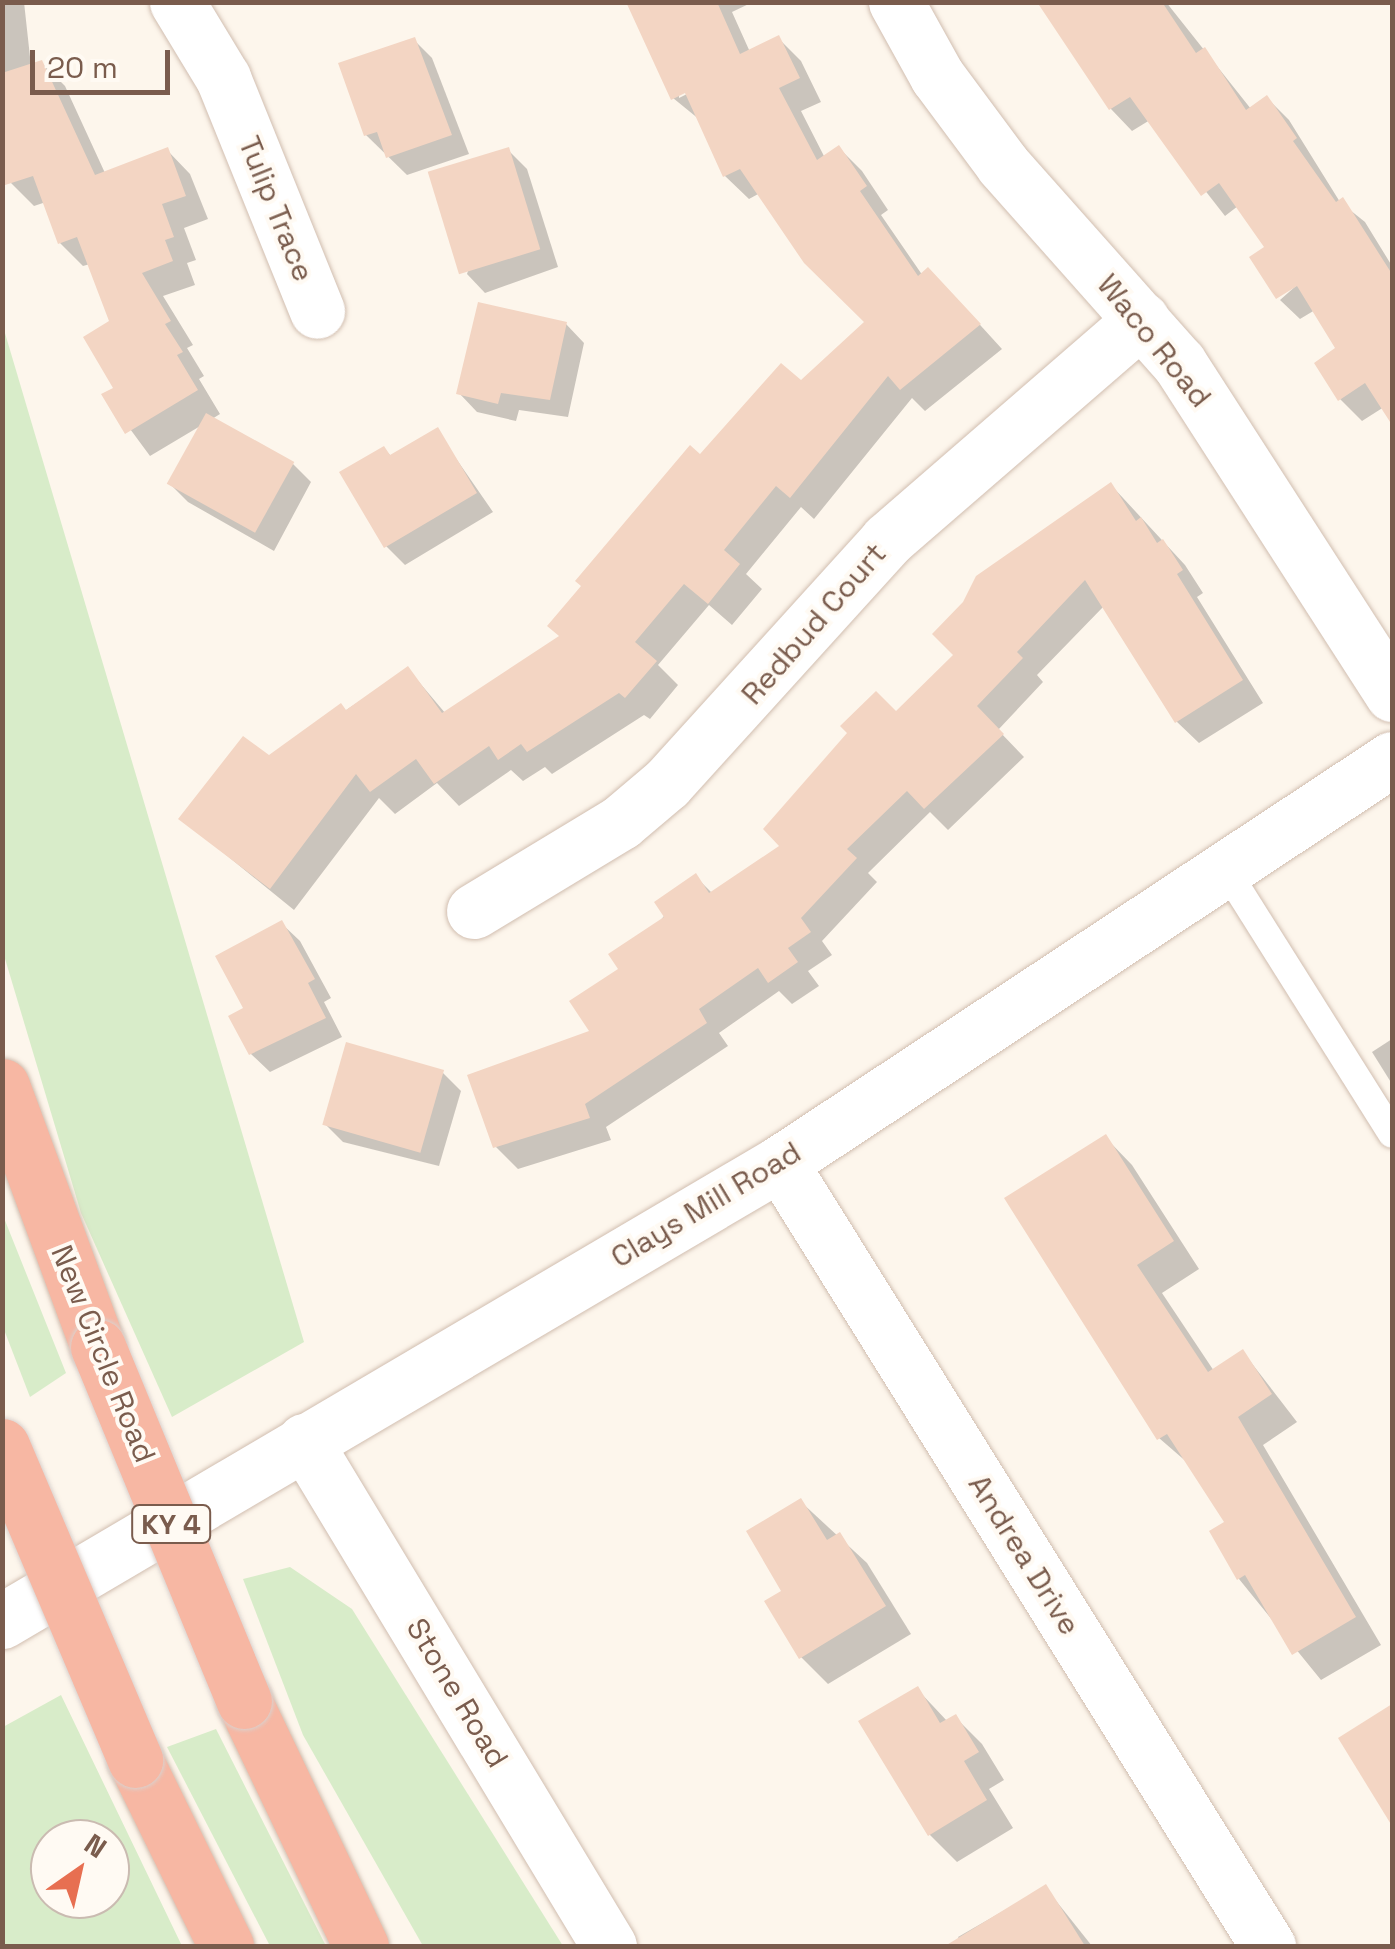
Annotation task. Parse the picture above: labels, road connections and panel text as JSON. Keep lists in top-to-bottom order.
{
  "streets": {
    "highway": ["New Circle Road", "KY 4"],
    "street": [
      "Tulip Trace",
      "Waco Road",
      "Redbud Court",
      "Clays Mill Road",
      "Andrea Drive",
      "Stone Road"
    ]
  },
  "crossings": [
    ["Waco Road", "Redbud Court"],
    ["Clays Mill Road", "Andrea Drive"],
    ["Clays Mill Road", "Stone Road"]
  ],
  "scale_bar": "20 m",
  "north": "top right"
}
